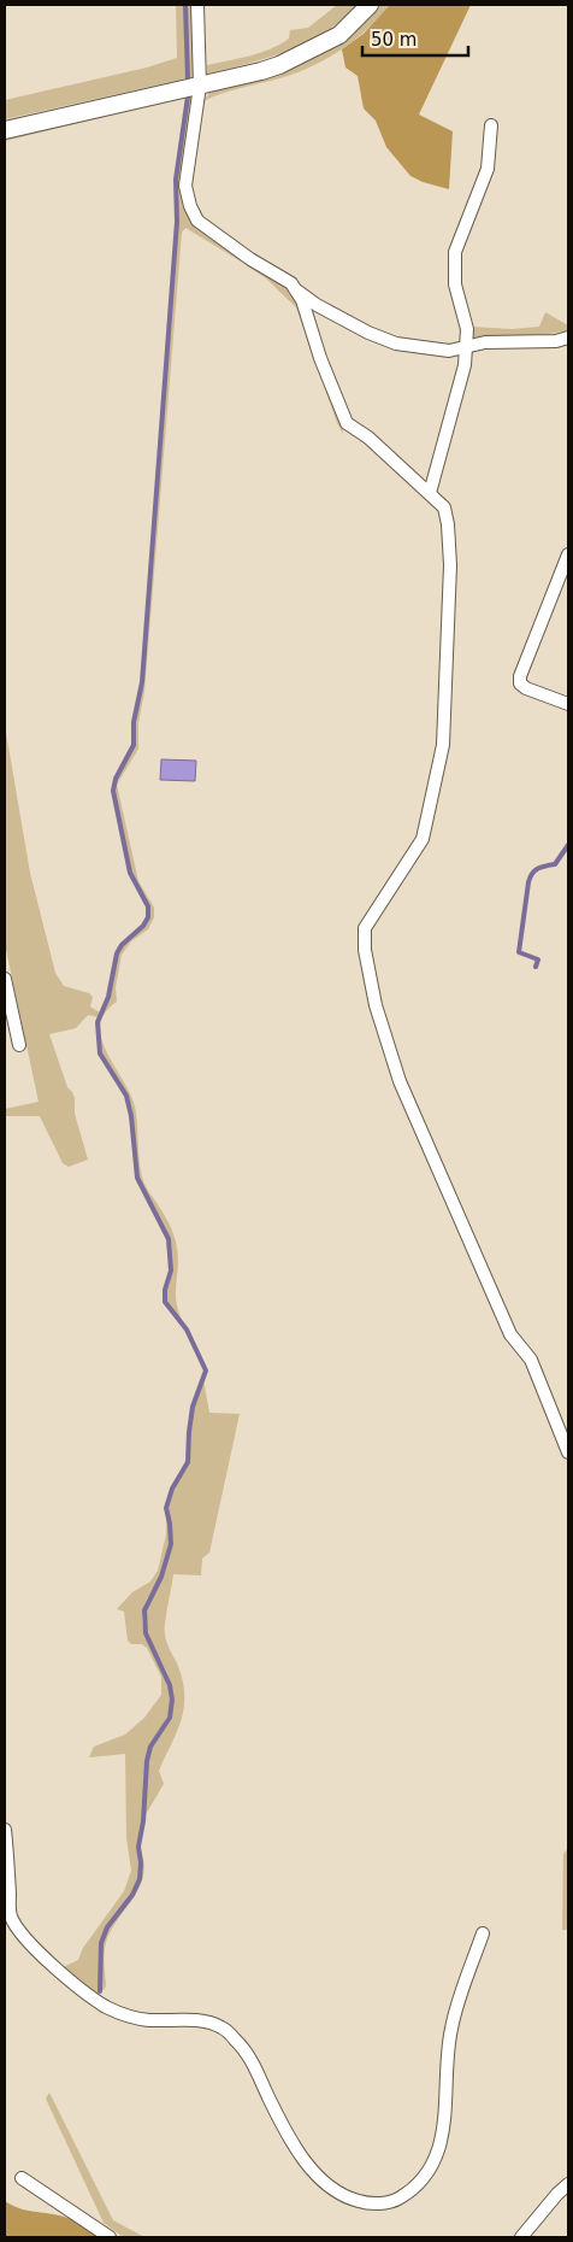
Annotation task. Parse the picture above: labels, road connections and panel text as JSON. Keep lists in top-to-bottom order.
{
  "scale_bar": "50 m"
}
